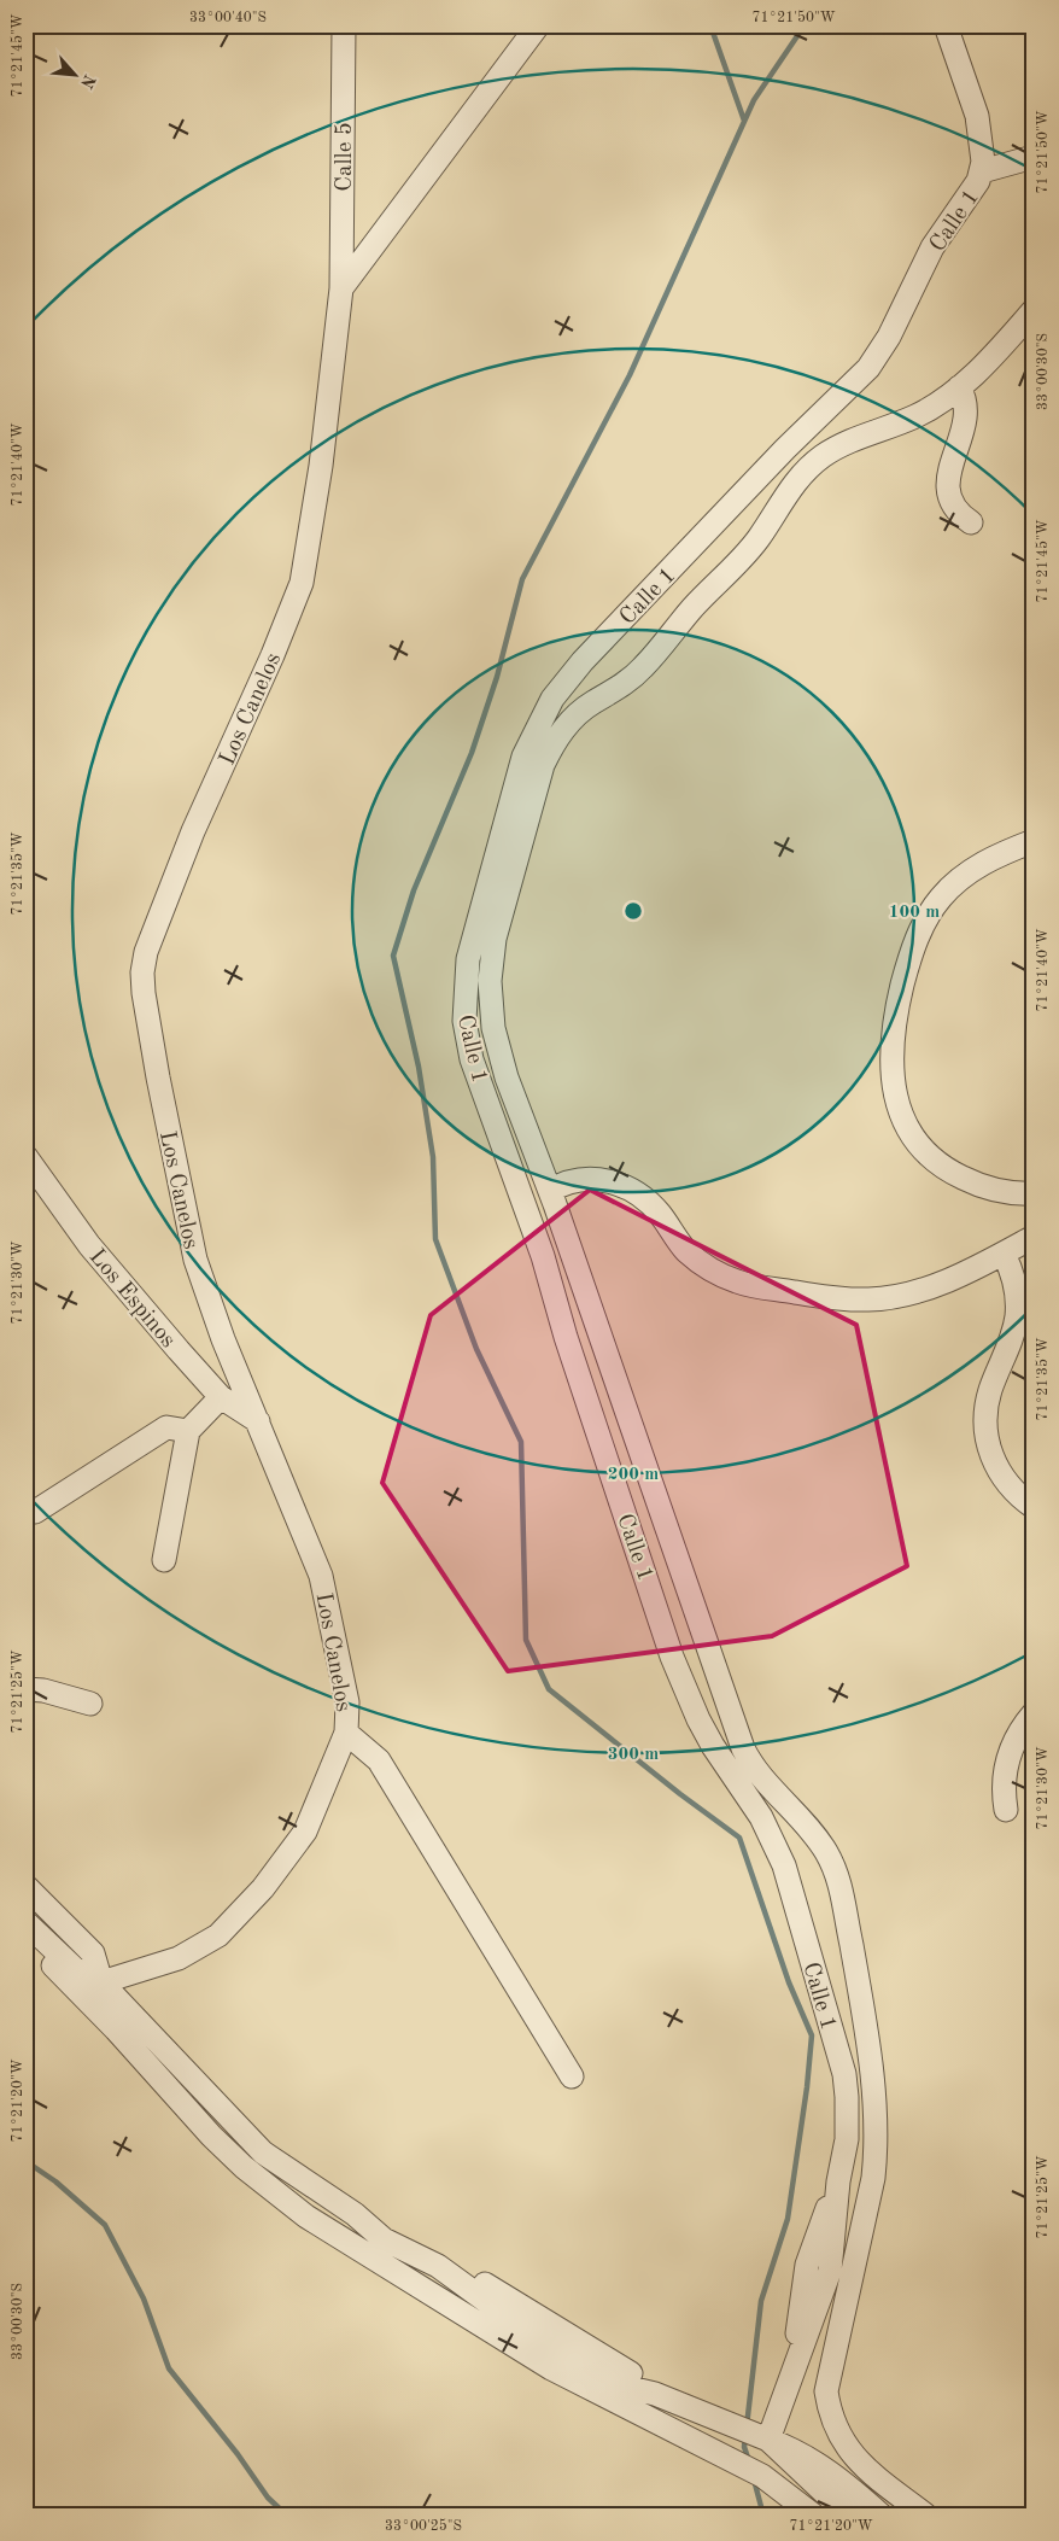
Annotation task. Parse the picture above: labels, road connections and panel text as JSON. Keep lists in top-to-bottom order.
{
  "streets": {
    "street": [
      "Calle 5",
      "Calle 1",
      "Los Canelos",
      "Los Espinos"
    ]
  },
  "crossings": [
    ["Calle 5", "Los Canelos"],
    ["Los Canelos", "Los Espinos"]
  ],
  "north": "bottom right",
  "coordinates": [
    "33°00'40\"S",
    "71°21'50\"W",
    "71°21'45\"W",
    "33°00'30\"S",
    "71°21'40\"W",
    "71°21'35\"W",
    "71°21'30\"W",
    "71°21'25\"W",
    "71°21'20\"W",
    "33°00'25\"S"
  ],
  "rings": ["100 m", "200 m", "300 m"]
}
